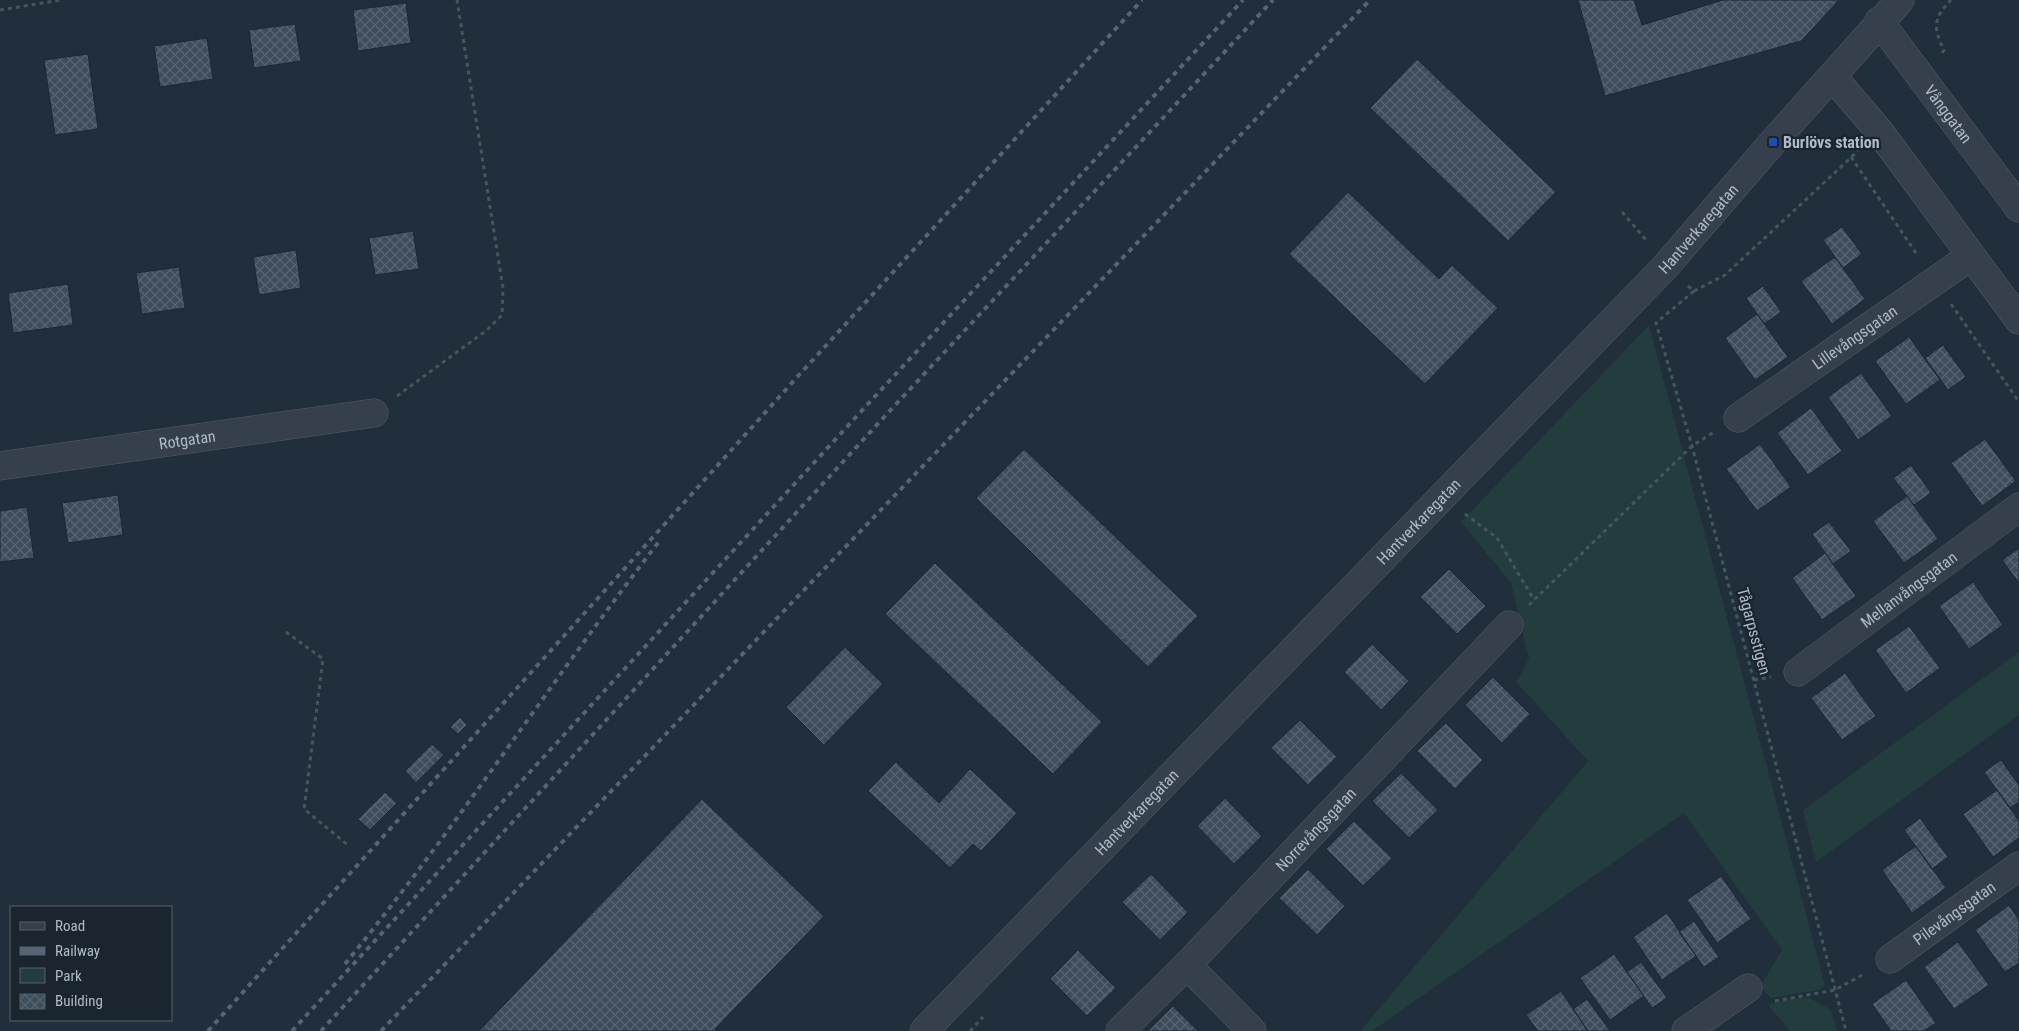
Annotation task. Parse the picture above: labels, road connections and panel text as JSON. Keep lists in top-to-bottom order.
{
  "streets": {
    "street": [
      "Vånggatan",
      "Hantverkaregatan",
      "Lillevångsgatan",
      "Rotgatan",
      "Mellanvångsgatan",
      "Norrevångsgatan",
      "Pilevångsgatan"
    ],
    "path": ["Tågarpsstigen"]
  },
  "crossings": [
    ["Vånggatan", "Hantverkaregatan"]
  ],
  "places": {
    "transit": ["Burlövs station"]
  },
  "legend": [
    "Road",
    "Railway",
    "Park",
    "Building"
  ]
}
